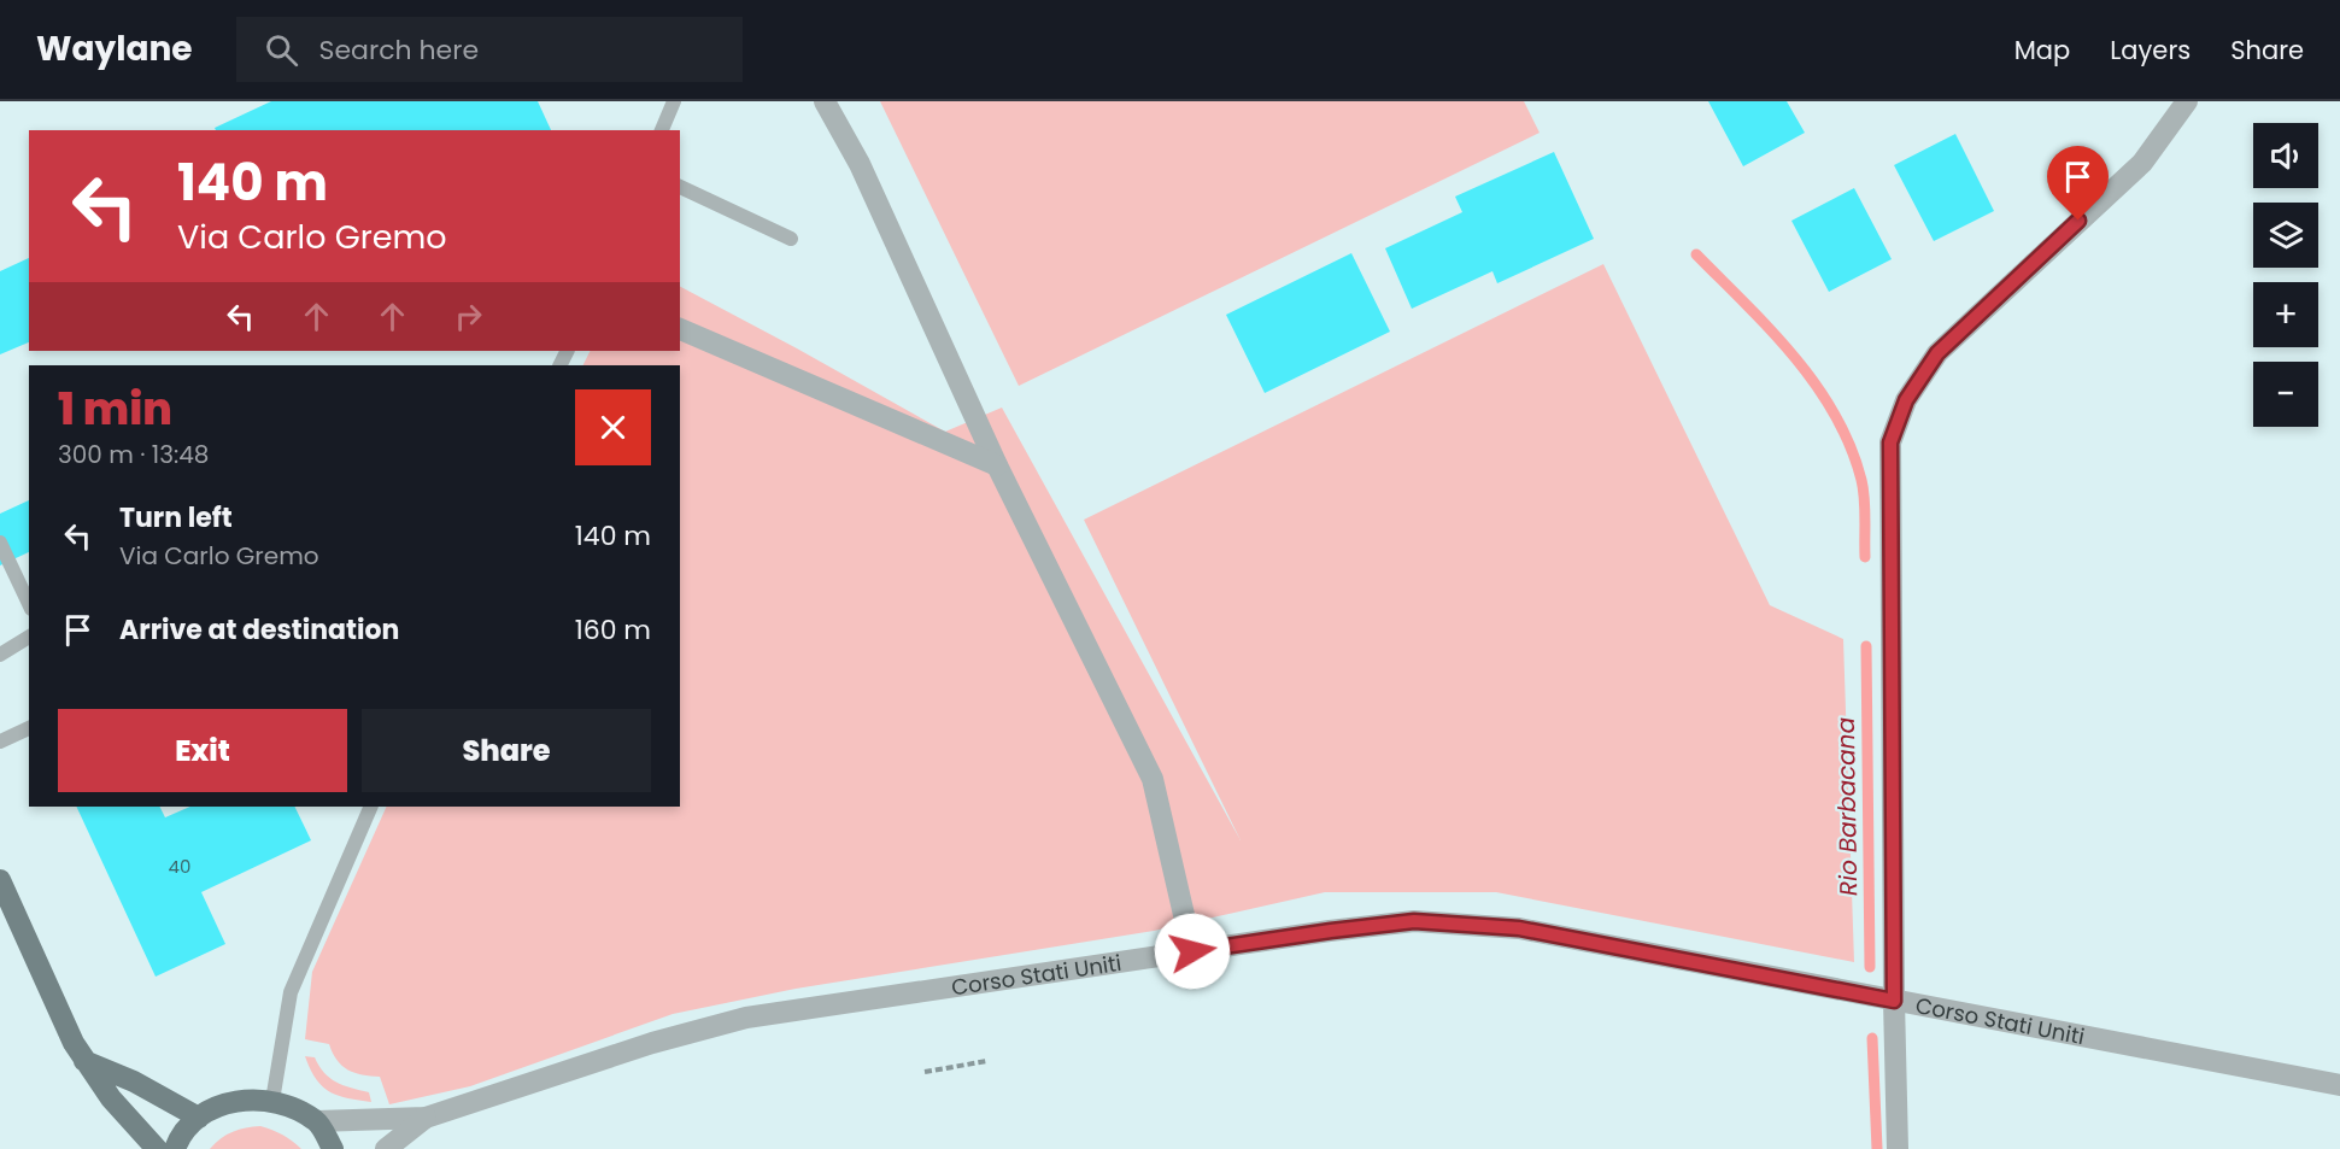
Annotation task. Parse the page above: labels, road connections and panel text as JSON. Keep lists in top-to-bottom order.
{
  "streets": {
    "street": ["Corso Stati Uniti"]
  },
  "water": ["Rio Barbacana"],
  "house_numbers": ["40"],
  "page": {
    "header": "Waylane",
    "search": "Search here",
    "nav": ["Map", "Layers", "Share"],
    "map_buttons": ["+", "−"],
    "turn": ["140 m", "Via Carlo Gremo"],
    "heading": ["1 min", "300 m · 13:48"],
    "list": [
      {
        "name": "Turn left",
        "note": "Via Carlo Gremo",
        "value": "140 m"
      },
      {
        "name": "Arrive at destination",
        "value": "160 m"
      }
    ],
    "buttons": ["Exit", "Share"]
  }
}
